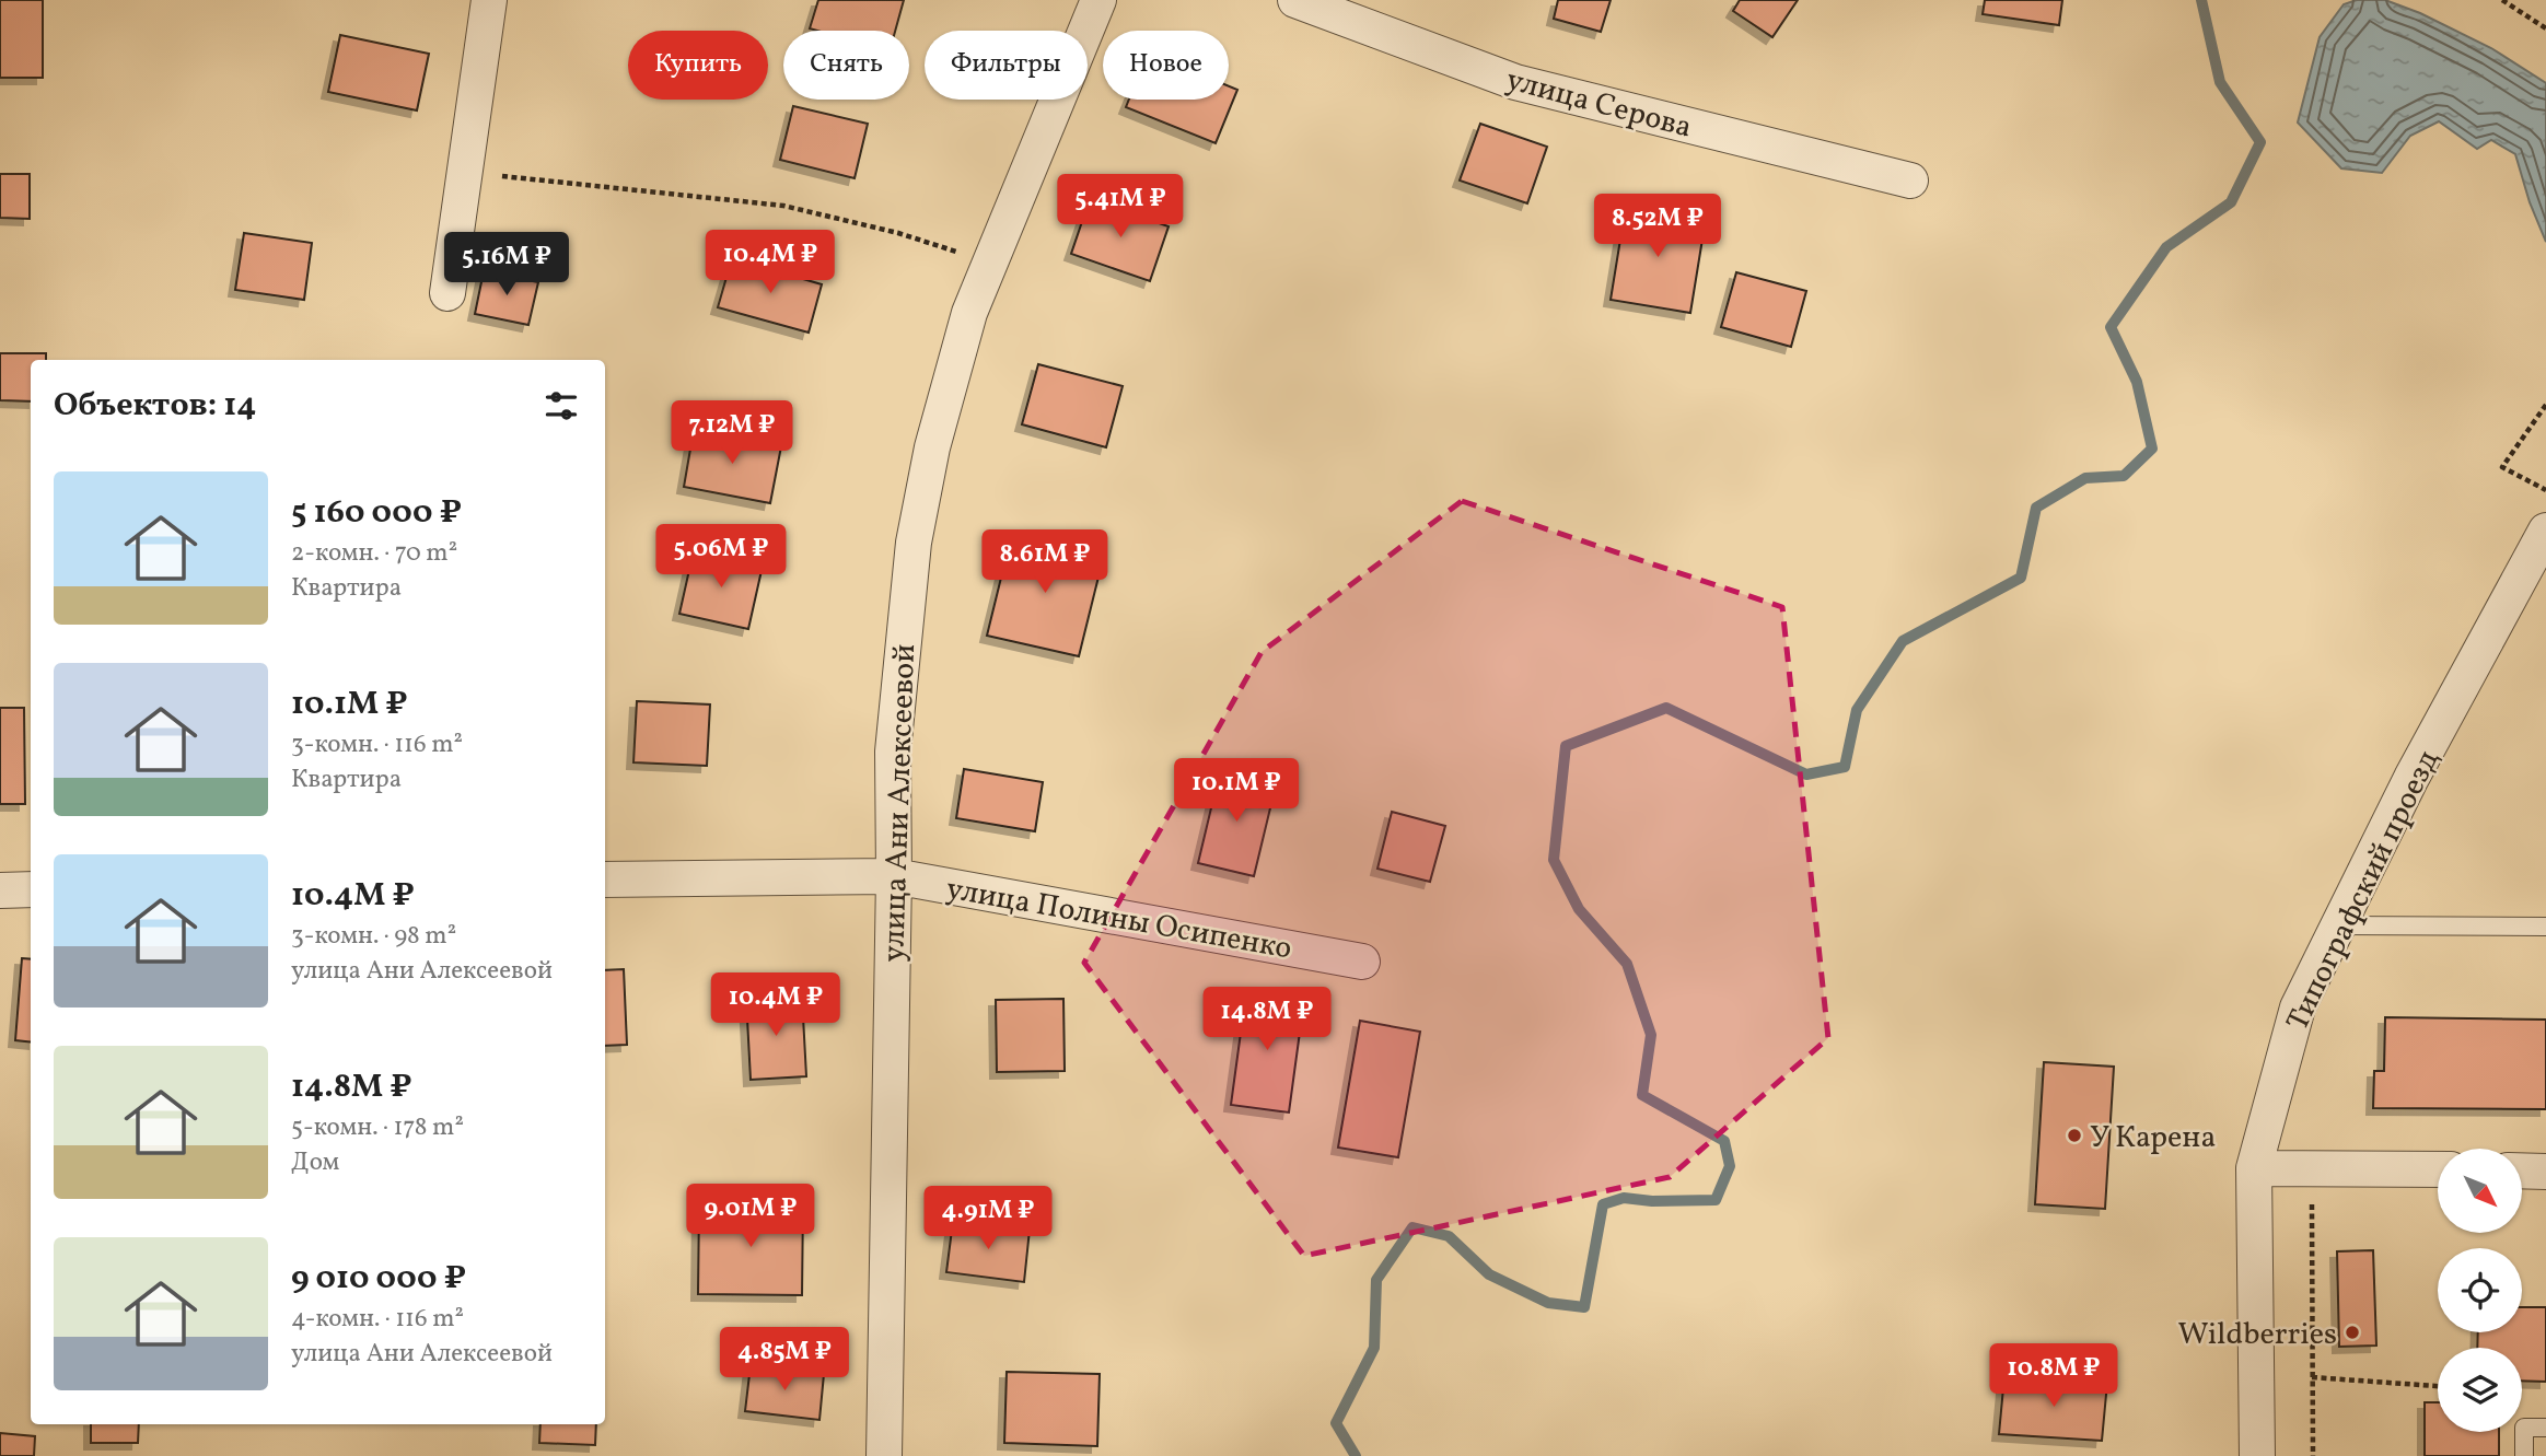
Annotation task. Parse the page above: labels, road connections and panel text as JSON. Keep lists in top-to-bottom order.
{
  "streets": {
    "street": [
      "улица Серова",
      "улица Ани Алексеевой",
      "Типографский проезд",
      "улица Полины Осипенко"
    ]
  },
  "crossings": [
    ["улица Ани Алексеевой", "улица Полины Осипенко"]
  ],
  "places": ["У Карена", "Wildberries"],
  "north": "bottom right",
  "page": {
    "chip": [
      "Купить",
      "Снять",
      "Фильтры",
      "Новое"
    ],
    "price": [
      "5.41M ₽",
      "8.52M ₽",
      "10.4M ₽",
      "5.16M ₽",
      "7.12M ₽",
      "5.06M ₽",
      "8.61M ₽",
      "10.1M ₽",
      "10.4M ₽",
      "14.8M ₽",
      "9.01M ₽",
      "4.91M ₽",
      "4.85M ₽",
      "10.8M ₽"
    ],
    "heading": "Объектов: 14",
    "list": [
      {
        "name": "5 160 000 ₽",
        "note": "2-комн. · 70 m² · Квартира"
      },
      {
        "name": "10.1M ₽",
        "note": "3-комн. · 116 m² · Квартира"
      },
      {
        "name": "10.4M ₽",
        "note": "3-комн. · 98 m² · улица Ани Алексеевой"
      },
      {
        "name": "14.8M ₽",
        "note": "5-комн. · 178 m² · Дом"
      },
      {
        "name": "9 010 000 ₽",
        "note": "4-комн. · 116 m² · улица Ани Алексеевой"
      }
    ]
  }
}
